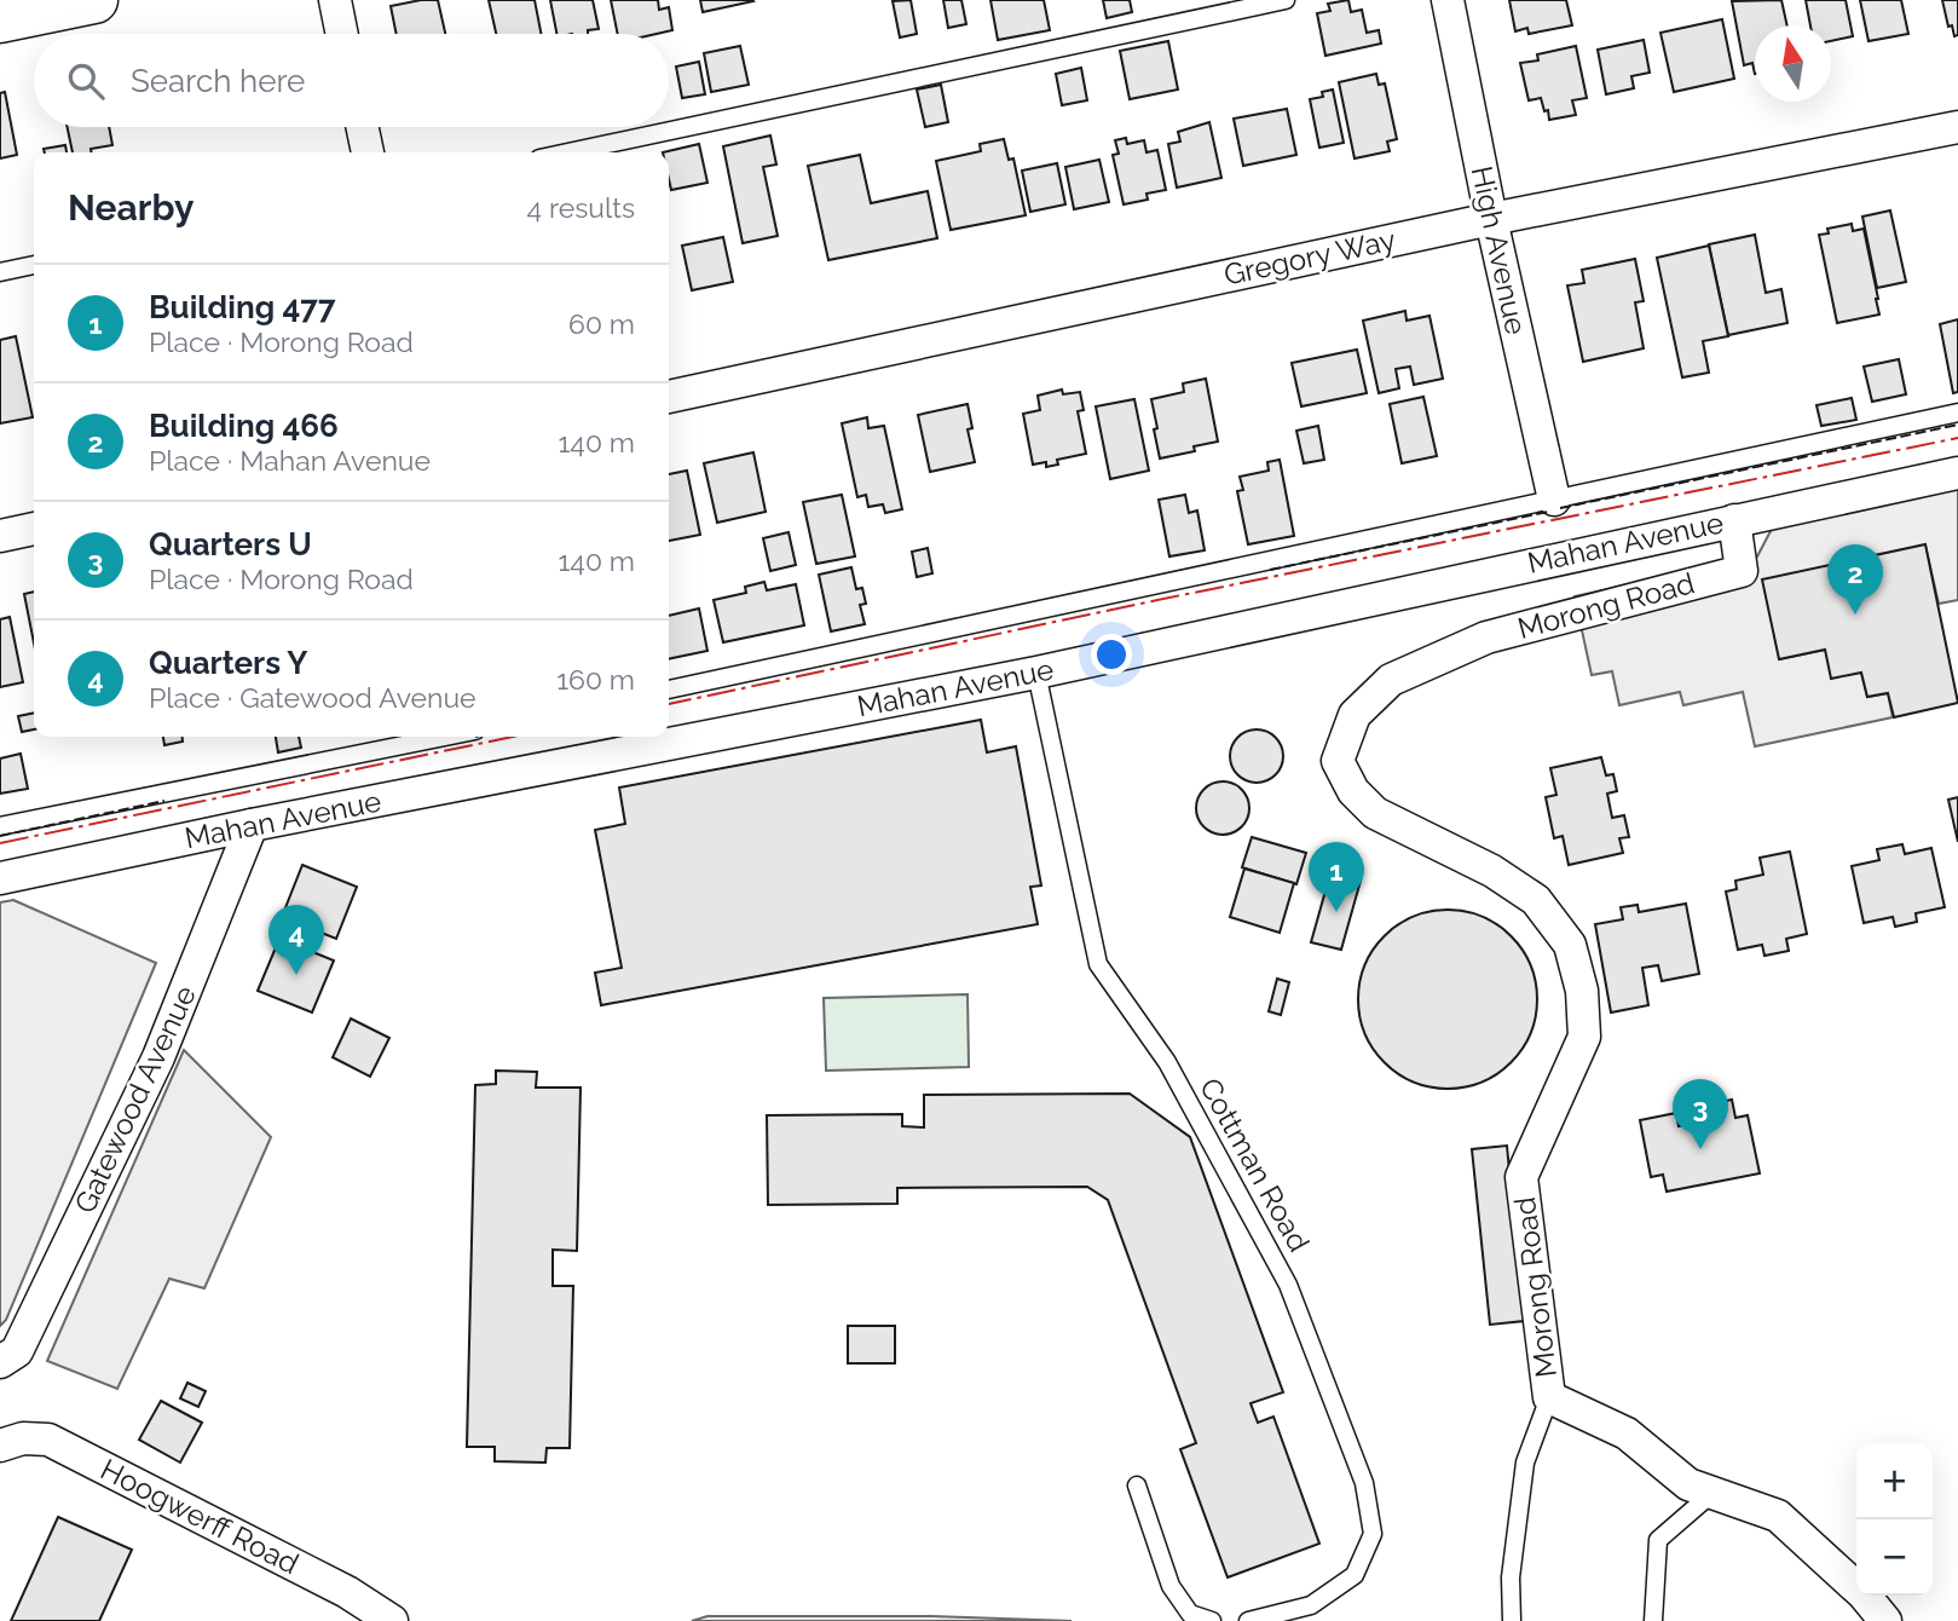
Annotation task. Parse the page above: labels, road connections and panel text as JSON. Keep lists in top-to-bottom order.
{
  "streets": {
    "street": [
      "High Avenue",
      "Gregory Way",
      "Mahan Avenue",
      "Morong Road",
      "Gatewood Avenue",
      "Hoogwerff Road"
    ],
    "lane": ["Cottman Road"]
  },
  "crossings": [
    ["High Avenue", "Gregory Way"],
    ["Mahan Avenue", "Morong Road"],
    ["Mahan Avenue", "Gatewood Avenue"],
    ["Mahan Avenue", "Cottman Road"]
  ],
  "north": "top",
  "page": {
    "search": "Search here",
    "heading": ["Nearby", "4 results"],
    "list": [
      {
        "mark": "1",
        "name": "Building 477",
        "note": "Place · Morong Road",
        "value": "60 m"
      },
      {
        "mark": "2",
        "name": "Building 466",
        "note": "Place · Mahan Avenue",
        "value": "140 m"
      },
      {
        "mark": "3",
        "name": "Quarters U",
        "note": "Place · Morong Road",
        "value": "140 m"
      },
      {
        "mark": "4",
        "name": "Quarters Y",
        "note": "Place · Gatewood Avenue",
        "value": "160 m"
      }
    ],
    "pins": [
      "2",
      "1",
      "4",
      "3"
    ],
    "map_buttons": ["+", "−"]
  }
}
